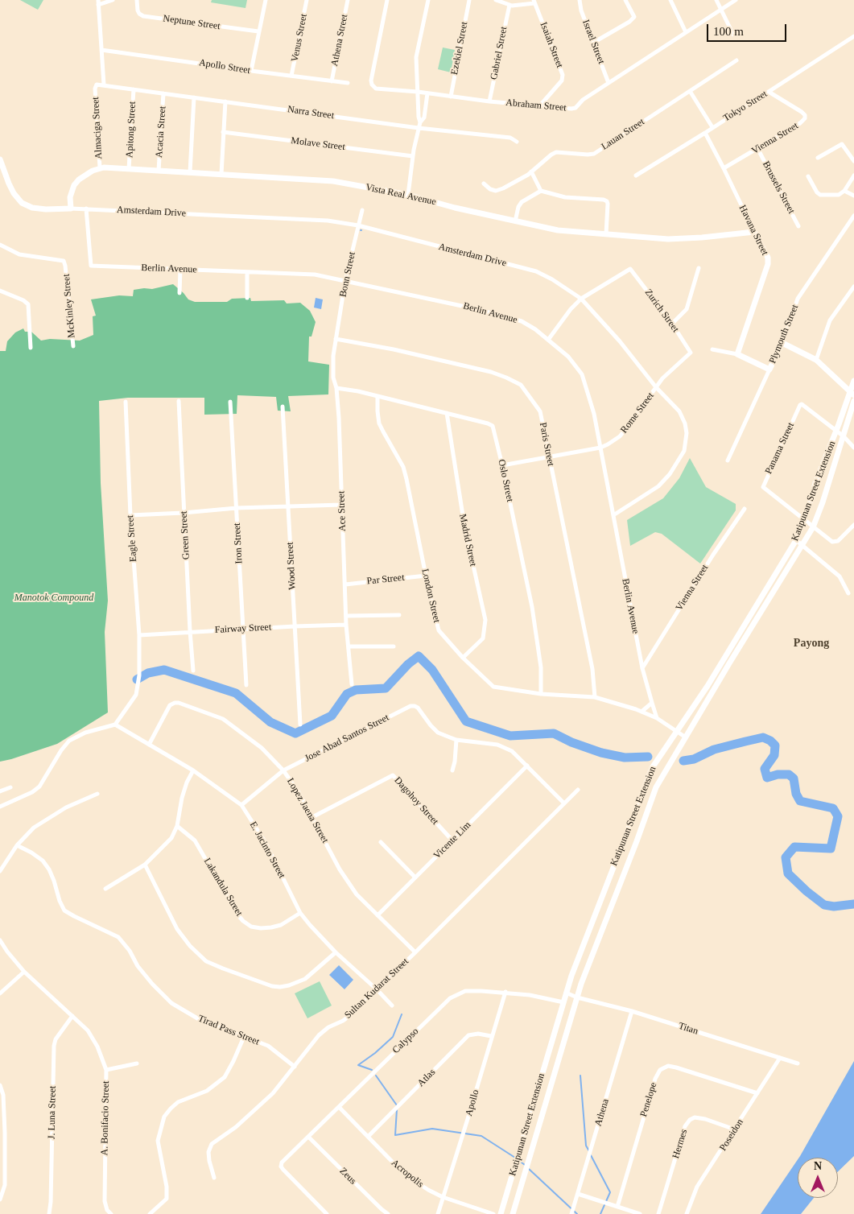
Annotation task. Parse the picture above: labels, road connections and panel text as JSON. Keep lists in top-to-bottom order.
{
  "streets": {
    "street": [
      "Neptune Street",
      "Venus Street",
      "Athena Street",
      "Israel Street",
      "Isaiah Street",
      "Ezekiel Street",
      "Gabriel Street",
      "Apollo Street",
      "Abraham Street",
      "Tokyo Street",
      "Narra Street",
      "Almaciga Street",
      "Apitong Street",
      "Acacia Street",
      "Lauan Street",
      "Vienna Street",
      "Molave Street",
      "Brussels Street",
      "Vista Real Avenue",
      "Amsterdam Drive",
      "Havana Street",
      "Berlin Avenue",
      "Bonn Street",
      "McKinley Street",
      "Zurich Street",
      "Plymouth Street",
      "Rome Street",
      "Paris Street",
      "Panama Street",
      "Oslo Street",
      "Katipunan Street Extension",
      "Ace Street",
      "Green Street",
      "Eagle Street",
      "Madrid Street",
      "Iron Street",
      "Wood Street",
      "Par Street",
      "London Street",
      "Fairway Street",
      "Jose Abad Santos Street",
      "Dagohoy Street",
      "Lopez Jaena Street",
      "Vicente Lim",
      "E. Jacinto Street",
      "Lakandula Street",
      "Sultan Kudarat Street",
      "Titan",
      "Tirad Pass Street",
      "Calypso",
      "Atlas",
      "Penelope",
      "Apollo",
      "J. Luna Street",
      "Athena",
      "A. Bonifacio Street",
      "Poseidon",
      "Hermes",
      "Acropolis",
      "Zeus"
    ]
  },
  "crossings": [
    ["Venus Street", "Apollo Street"],
    ["Athena Street", "Apollo Street"],
    ["Israel Street", "Abraham Street"],
    ["Isaiah Street", "Abraham Street"],
    ["Ezekiel Street", "Abraham Street"],
    ["Gabriel Street", "Abraham Street"],
    ["Apollo Street", "Almaciga Street"],
    ["Tokyo Street", "Vienna Street"],
    ["Tokyo Street", "Havana Street"],
    ["Narra Street", "Almaciga Street"],
    ["Narra Street", "Apitong Street"],
    ["Narra Street", "Acacia Street"],
    ["Almaciga Street", "Vista Real Avenue"],
    ["Apitong Street", "Vista Real Avenue"],
    ["Acacia Street", "Vista Real Avenue"],
    ["Vienna Street", "Brussels Street"],
    ["Vienna Street", "Havana Street"],
    ["Vienna Street", "Berlin Avenue"],
    ["Vista Real Avenue", "Havana Street"],
    ["Amsterdam Drive", "Berlin Avenue"],
    ["Amsterdam Drive", "Bonn Street"],
    ["Amsterdam Drive", "Zurich Street"],
    ["Amsterdam Drive", "Rome Street"],
    ["Berlin Avenue", "Bonn Street"],
    ["Berlin Avenue", "Rome Street"],
    ["Berlin Avenue", "London Street"],
    ["Bonn Street", "Paris Street"],
    ["Bonn Street", "Ace Street"],
    ["Zurich Street", "Rome Street"],
    ["Rome Street", "Paris Street"],
    ["Rome Street", "Oslo Street"],
    ["Paris Street", "Ace Street"],
    ["Paris Street", "London Street"],
    ["Panama Street", "Katipunan Street Extension"],
    ["Oslo Street", "Ace Street"],
    ["Oslo Street", "Madrid Street"],
    ["Oslo Street", "London Street"],
    ["Katipunan Street Extension", "Titan"],
    ["Katipunan Street Extension", "Calypso"],
    ["Ace Street", "Par Street"],
    ["Ace Street", "Fairway Street"],
    ["Green Street", "Fairway Street"],
    ["Eagle Street", "Fairway Street"],
    ["Eagle Street", "E. Jacinto Street"],
    ["Madrid Street", "London Street"],
    ["Iron Street", "Fairway Street"],
    ["Wood Street", "Fairway Street"],
    ["Par Street", "London Street"],
    ["Jose Abad Santos Street", "Lopez Jaena Street"],
    ["Jose Abad Santos Street", "E. Jacinto Street"],
    ["Dagohoy Street", "Lopez Jaena Street"],
    ["Dagohoy Street", "Vicente Lim"],
    ["Lopez Jaena Street", "Vicente Lim"],
    ["Lopez Jaena Street", "E. Jacinto Street"],
    ["Lopez Jaena Street", "Sultan Kudarat Street"],
    ["E. Jacinto Street", "Lakandula Street"],
    ["E. Jacinto Street", "Sultan Kudarat Street"],
    ["Sultan Kudarat Street", "Tirad Pass Street"],
    ["Titan", "Athena"],
    ["Titan", "Poseidon"],
    ["Calypso", "Apollo"],
    ["Calypso", "Acropolis"],
    ["Calypso", "Zeus"],
    ["Atlas", "Apollo"],
    ["Atlas", "Acropolis"],
    ["Penelope", "Poseidon"],
    ["Apollo", "Acropolis"],
    ["J. Luna Street", "A. Bonifacio Street"],
    ["Poseidon", "Hermes"]
  ],
  "districts": ["Payong"],
  "parks": ["Manotok Compound"],
  "scale_bar": "100 m",
  "north": "top"
}
